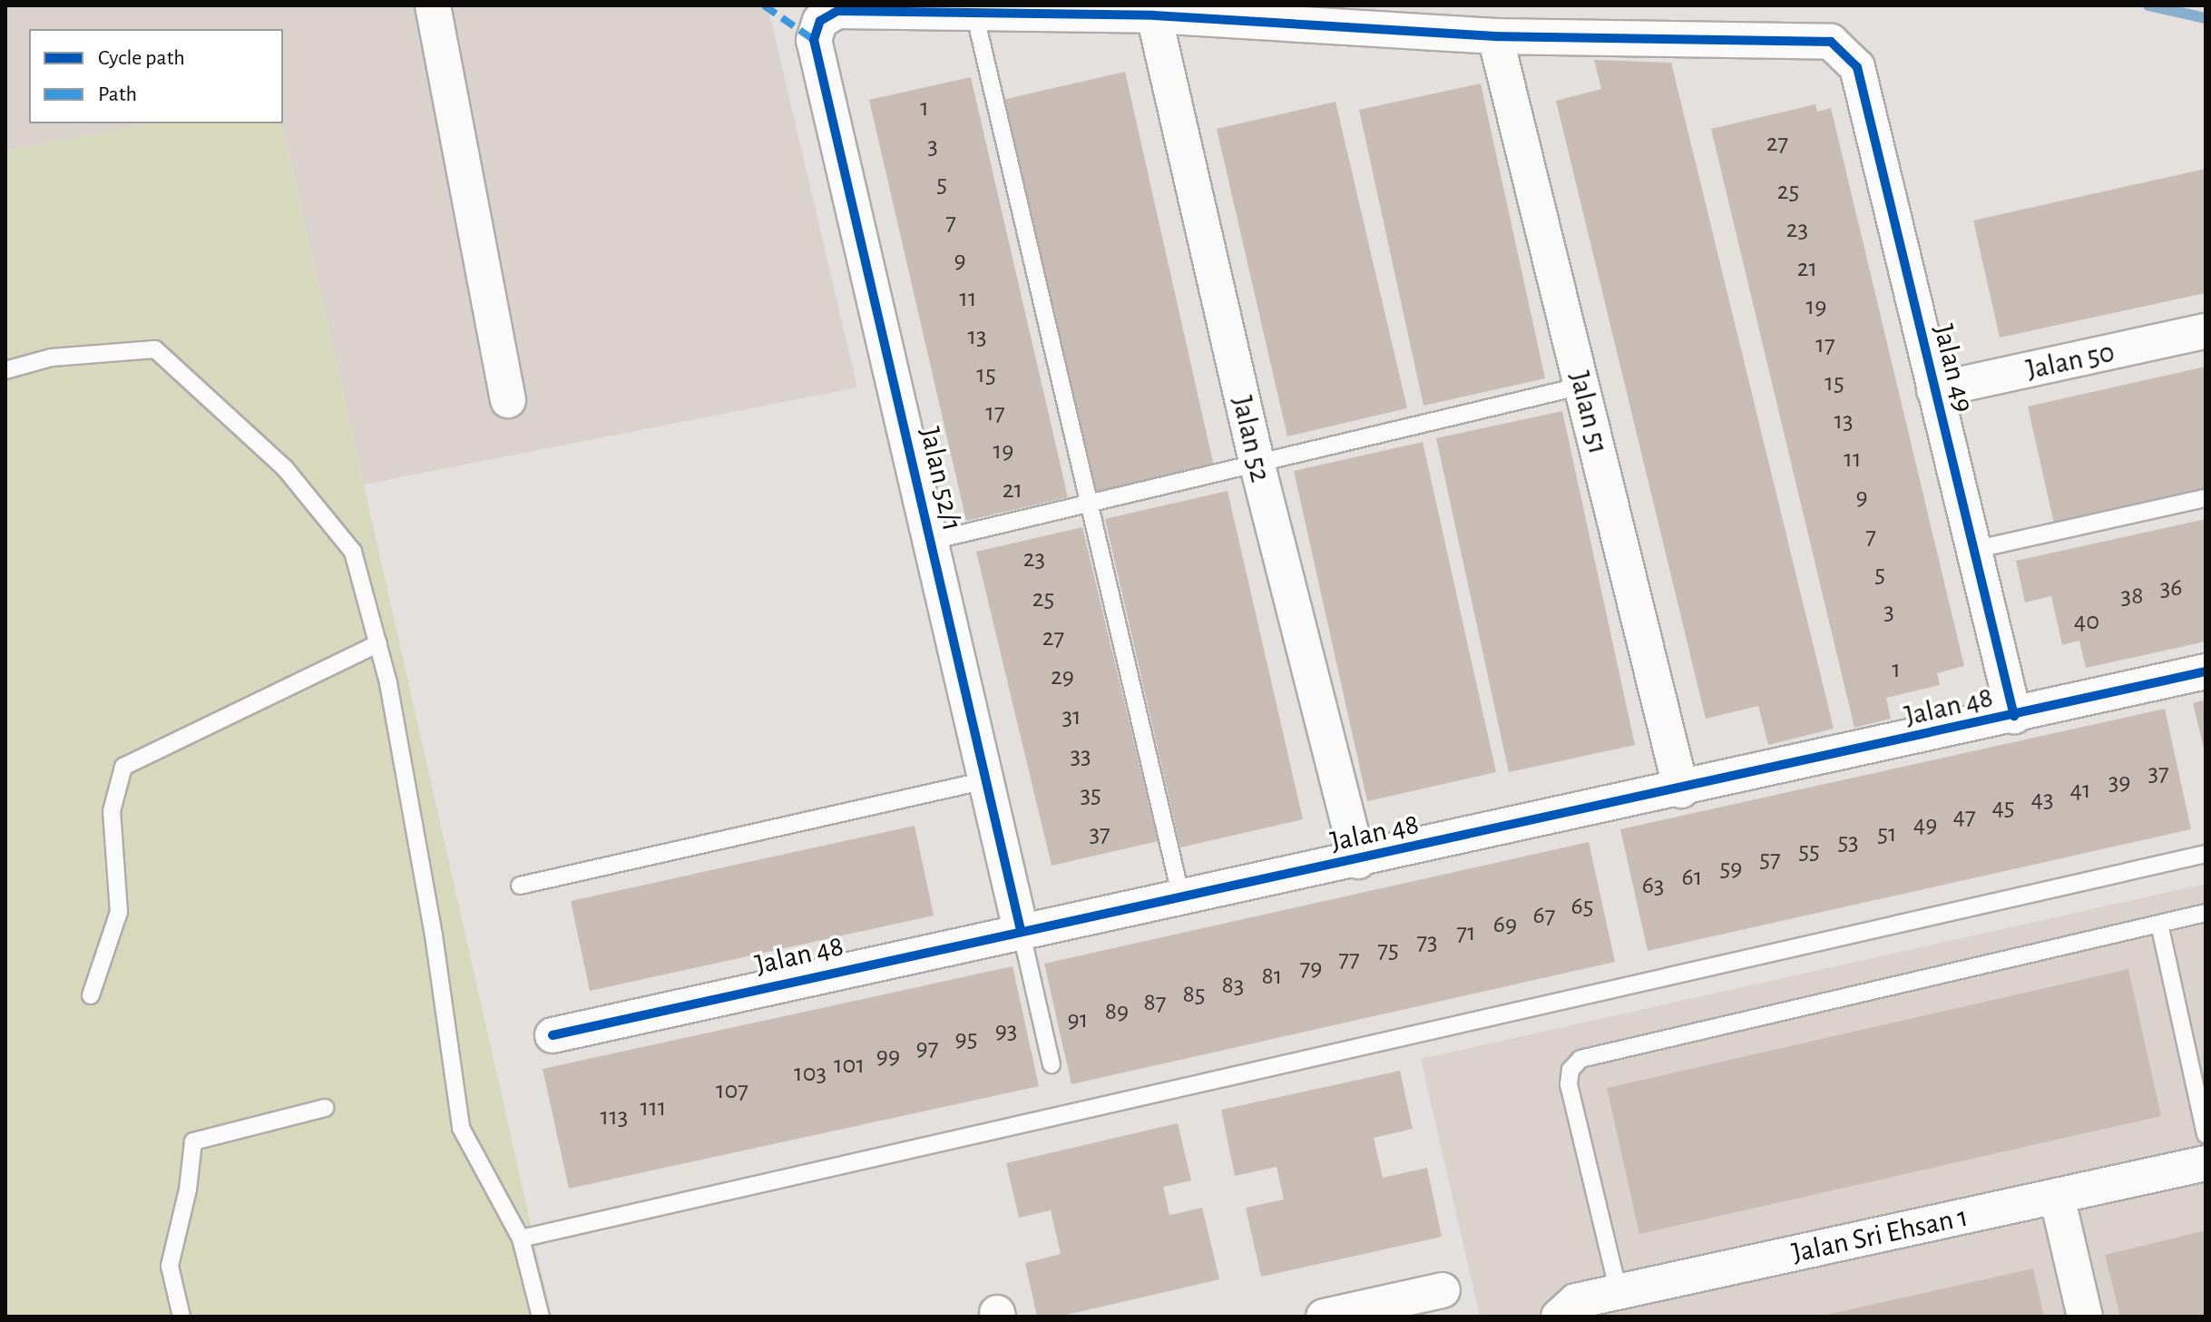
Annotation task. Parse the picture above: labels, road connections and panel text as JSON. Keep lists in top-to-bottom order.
{
  "streets": {
    "street": [
      "Jalan 50",
      "Jalan 49",
      "Jalan 51",
      "Jalan 52",
      "Jalan 52/1",
      "Jalan 48",
      "Jalan Sri Ehsan 1"
    ]
  },
  "crossings": [
    ["Jalan 50", "Jalan 49"],
    ["Jalan 49", "Jalan 51"],
    ["Jalan 49", "Jalan 48"],
    ["Jalan 51", "Jalan 48"],
    ["Jalan 52", "Jalan 48"],
    ["Jalan 52/1", "Jalan 48"]
  ],
  "house_numbers": [
    "1",
    "27",
    "3",
    "5",
    "25",
    "7",
    "23",
    "9",
    "21",
    "11",
    "19",
    "13",
    "17",
    "15",
    "15",
    "17",
    "13",
    "19",
    "11",
    "21",
    "9",
    "7",
    "23",
    "5",
    "36",
    "38",
    "25",
    "3",
    "40",
    "27",
    "1",
    "29",
    "31",
    "33",
    "37",
    "39",
    "41",
    "35",
    "43",
    "45",
    "47",
    "49",
    "37",
    "51",
    "53",
    "55",
    "57",
    "59",
    "61",
    "63",
    "65",
    "67",
    "69",
    "71",
    "73",
    "75",
    "77",
    "79",
    "81",
    "83",
    "85",
    "87",
    "89",
    "91",
    "93",
    "95",
    "97",
    "99",
    "101",
    "103",
    "107",
    "111",
    "113"
  ],
  "legend": ["Cycle path", "Path"]
}
